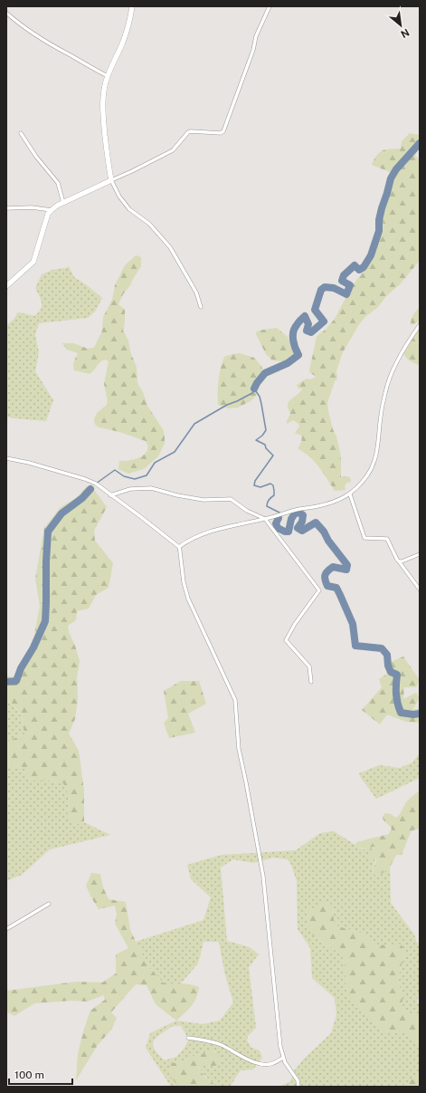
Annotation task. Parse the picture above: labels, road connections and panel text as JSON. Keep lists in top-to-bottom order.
{
  "scale_bar": "100 m",
  "north": "bottom right"
}
